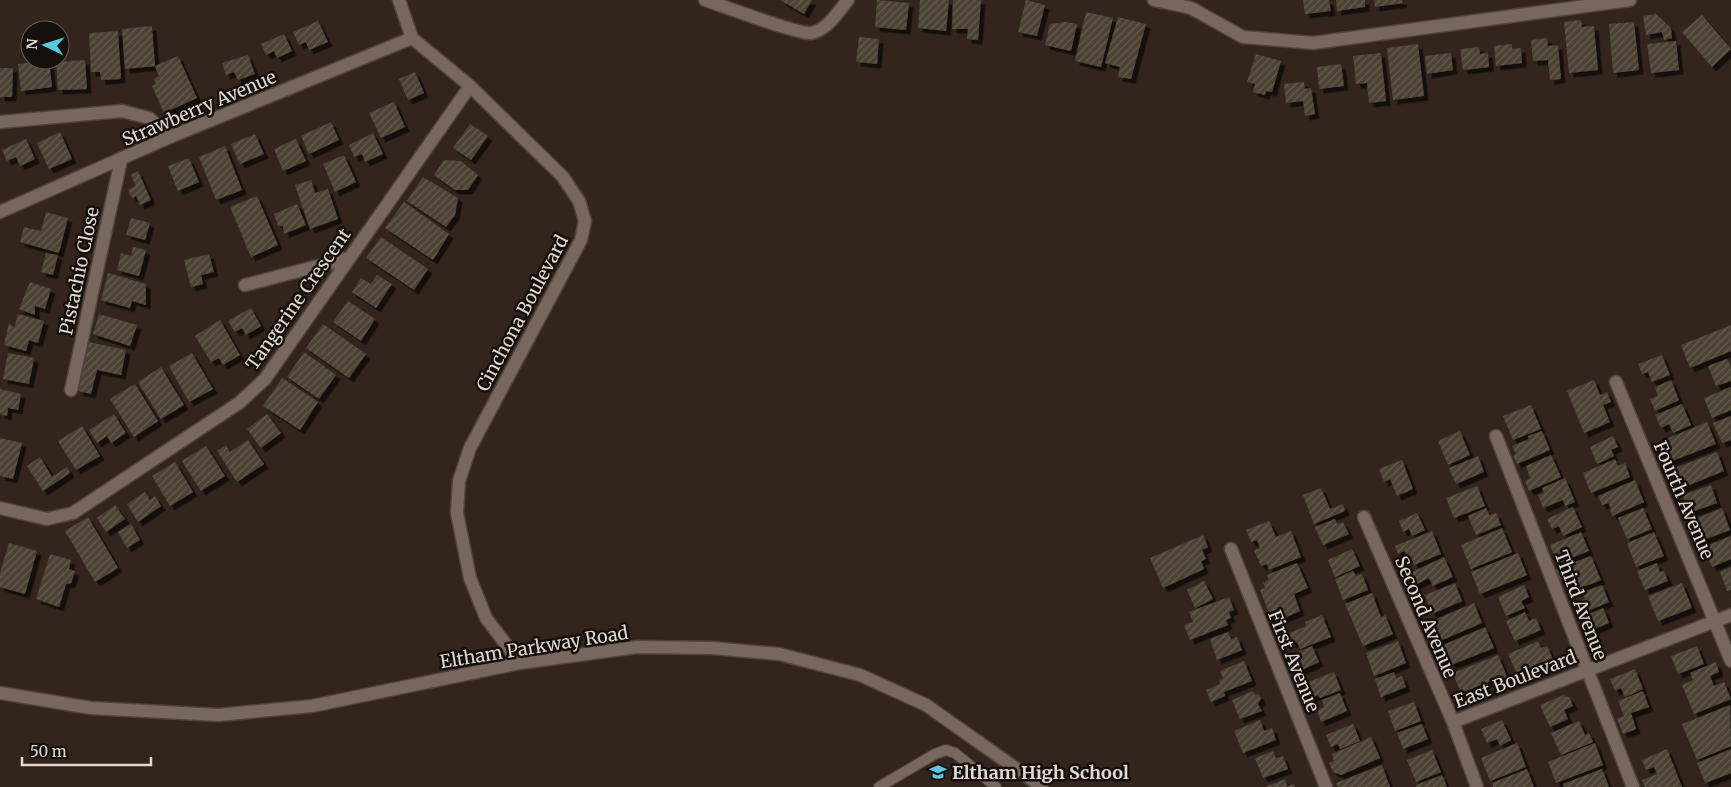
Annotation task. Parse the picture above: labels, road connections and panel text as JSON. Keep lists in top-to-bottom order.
{
  "streets": {
    "street": [
      "Strawberry Avenue",
      "Pistachio Close",
      "Tangerine Crescent",
      "Cinchona Boulevard",
      "Fourth Avenue",
      "Third Avenue",
      "Second Avenue",
      "Eltham Parkway Road",
      "First Avenue",
      "East Boulevard"
    ]
  },
  "crossings": [
    ["Strawberry Avenue", "Pistachio Close"],
    ["Strawberry Avenue", "Cinchona Boulevard"],
    ["Tangerine Crescent", "Cinchona Boulevard"],
    ["Cinchona Boulevard", "Eltham Parkway Road"],
    ["Fourth Avenue", "East Boulevard"],
    ["Third Avenue", "East Boulevard"],
    ["Second Avenue", "East Boulevard"]
  ],
  "places": {
    "school or university": ["Eltham High School"]
  },
  "scale_bar": "50 m",
  "north": "left"
}
